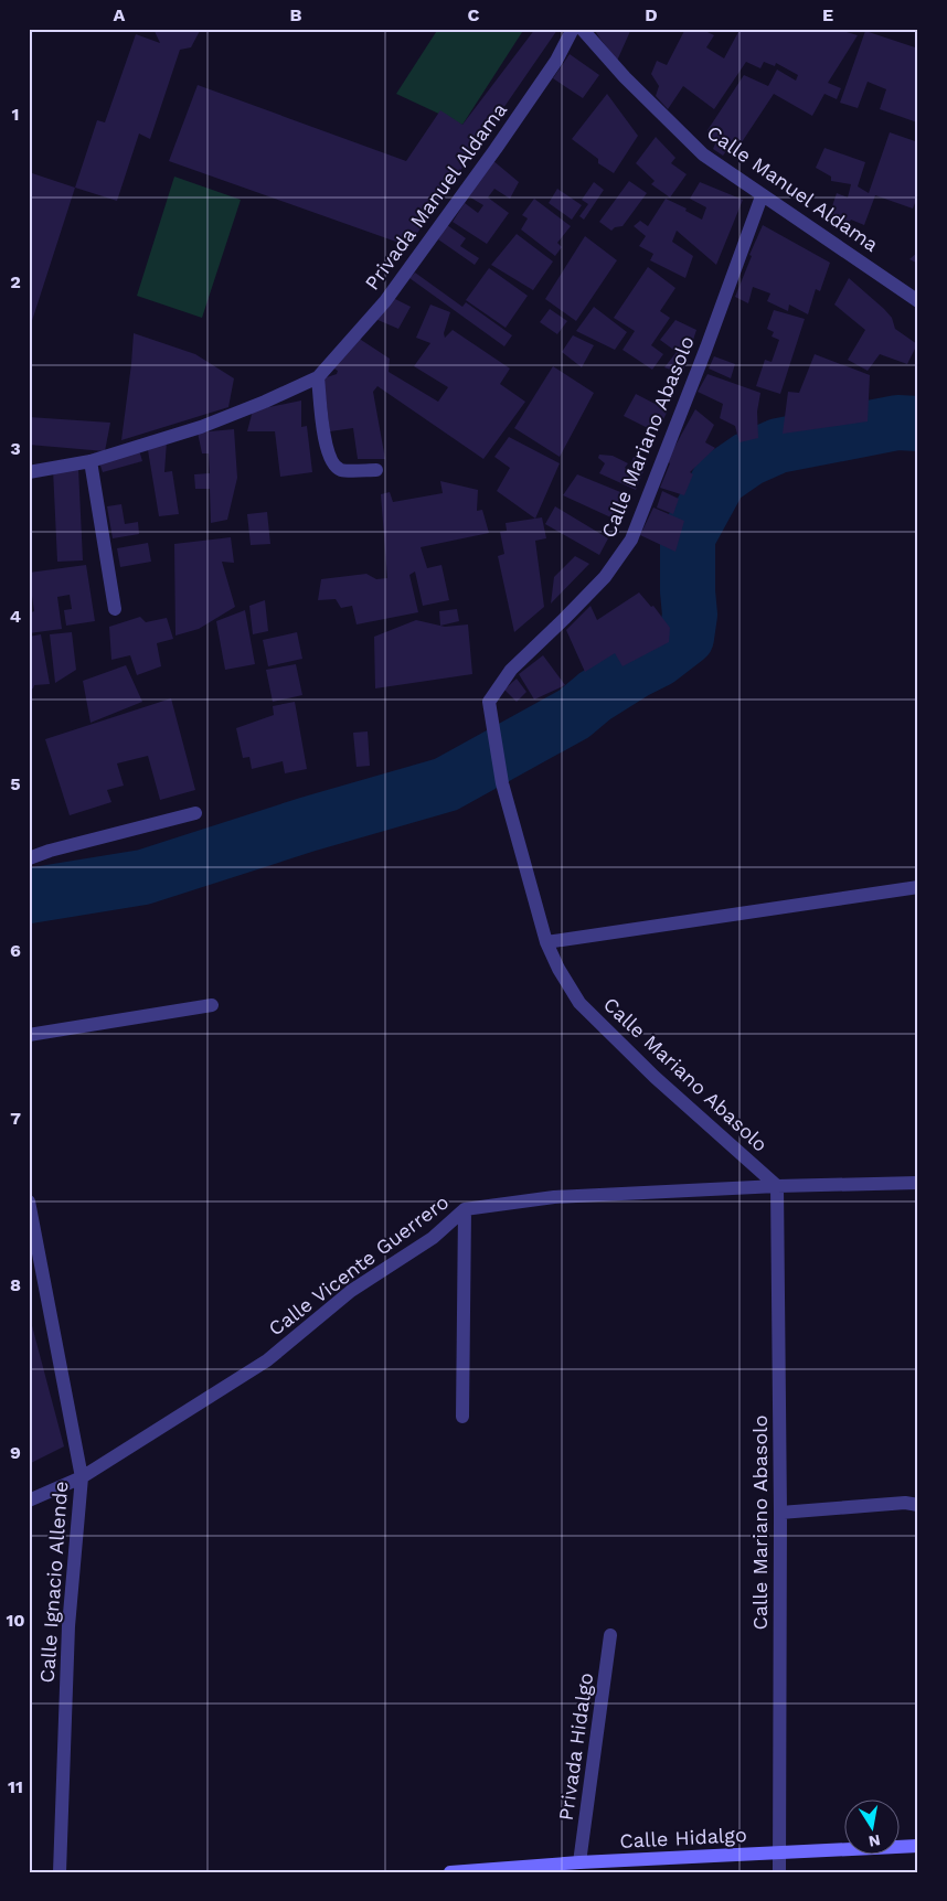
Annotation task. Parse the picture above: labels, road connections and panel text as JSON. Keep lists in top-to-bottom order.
{
  "streets": {
    "main road": ["Calle Hidalgo"],
    "street": [
      "Calle Manuel Aldama",
      "Privada Manuel Aldama",
      "Calle Mariano Abasolo",
      "Calle Vicente Guerrero",
      "Calle Ignacio Allende",
      "Privada Hidalgo"
    ]
  },
  "crossings": [
    ["Calle Manuel Aldama", "Calle Mariano Abasolo"],
    ["Calle Mariano Abasolo", "Calle Vicente Guerrero"],
    ["Calle Mariano Abasolo", "Calle Hidalgo"],
    ["Calle Vicente Guerrero", "Calle Ignacio Allende"],
    ["Privada Hidalgo", "Calle Hidalgo"]
  ],
  "north": "bottom",
  "grid": {
    "columns": [
      "A",
      "B",
      "C",
      "D",
      "E"
    ],
    "rows": [
      "1",
      "2",
      "3",
      "4",
      "5",
      "6",
      "7",
      "8",
      "9",
      "10",
      "11"
    ]
  }
}
